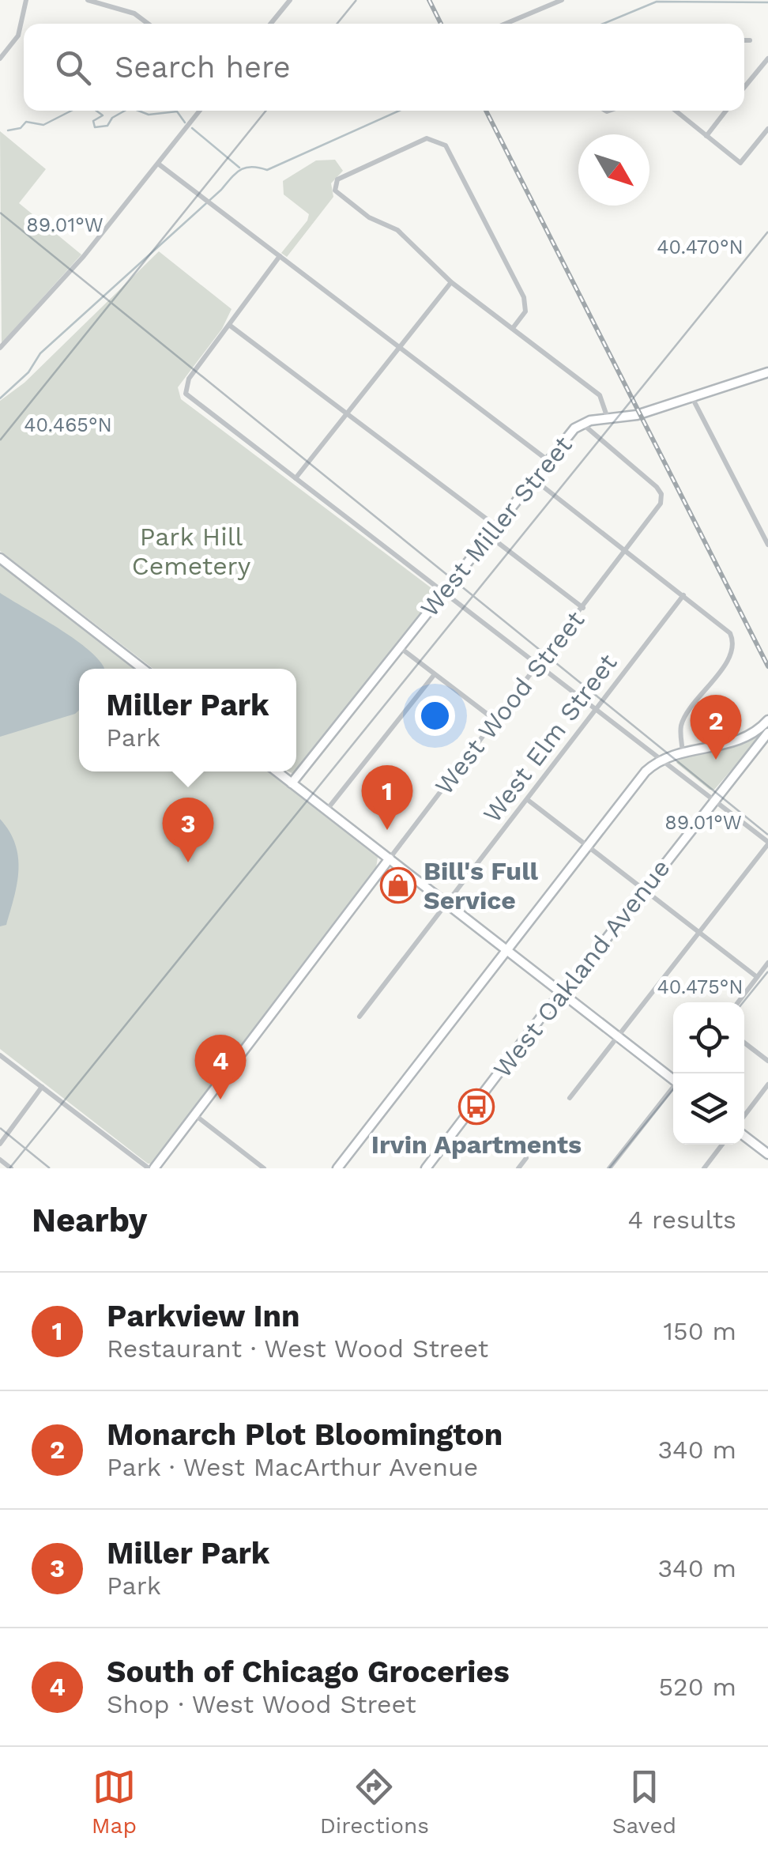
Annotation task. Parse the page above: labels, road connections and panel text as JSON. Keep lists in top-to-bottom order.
{
  "streets": {
    "main road": ["West Miller Street", "West Wood Street", "West Oakland Avenue"],
    "street": ["West Elm Street"]
  },
  "crossings": [
    ["West Miller Street", "West Wood Street"]
  ],
  "parks": ["Park Hill Cemetery"],
  "places": {
    "shop": ["Bill's Full Service"],
    "bus stop": ["Irvin Apartments"]
  },
  "north": "bottom right",
  "page": {
    "search": "Search here",
    "popup": ["Miller Park", "Park"],
    "pins": [
      "2",
      "1",
      "3",
      "4"
    ],
    "heading": ["Nearby", "4 results"],
    "list": [
      {
        "mark": "1",
        "name": "Parkview Inn",
        "note": "Restaurant · West Wood Street",
        "value": "150 m"
      },
      {
        "mark": "2",
        "name": "Monarch Plot Bloomington",
        "note": "Park · West MacArthur Avenue",
        "value": "340 m"
      },
      {
        "mark": "3",
        "name": "Miller Park",
        "note": "Park",
        "value": "340 m"
      },
      {
        "mark": "4",
        "name": "South of Chicago Groceries",
        "note": "Shop · West Wood Street",
        "value": "520 m"
      }
    ],
    "nav": ["Map", "Directions", "Saved"]
  },
  "coordinates": [
    "89.01°W",
    "40.470°N",
    "40.465°N",
    "40.475°N"
  ]
}
